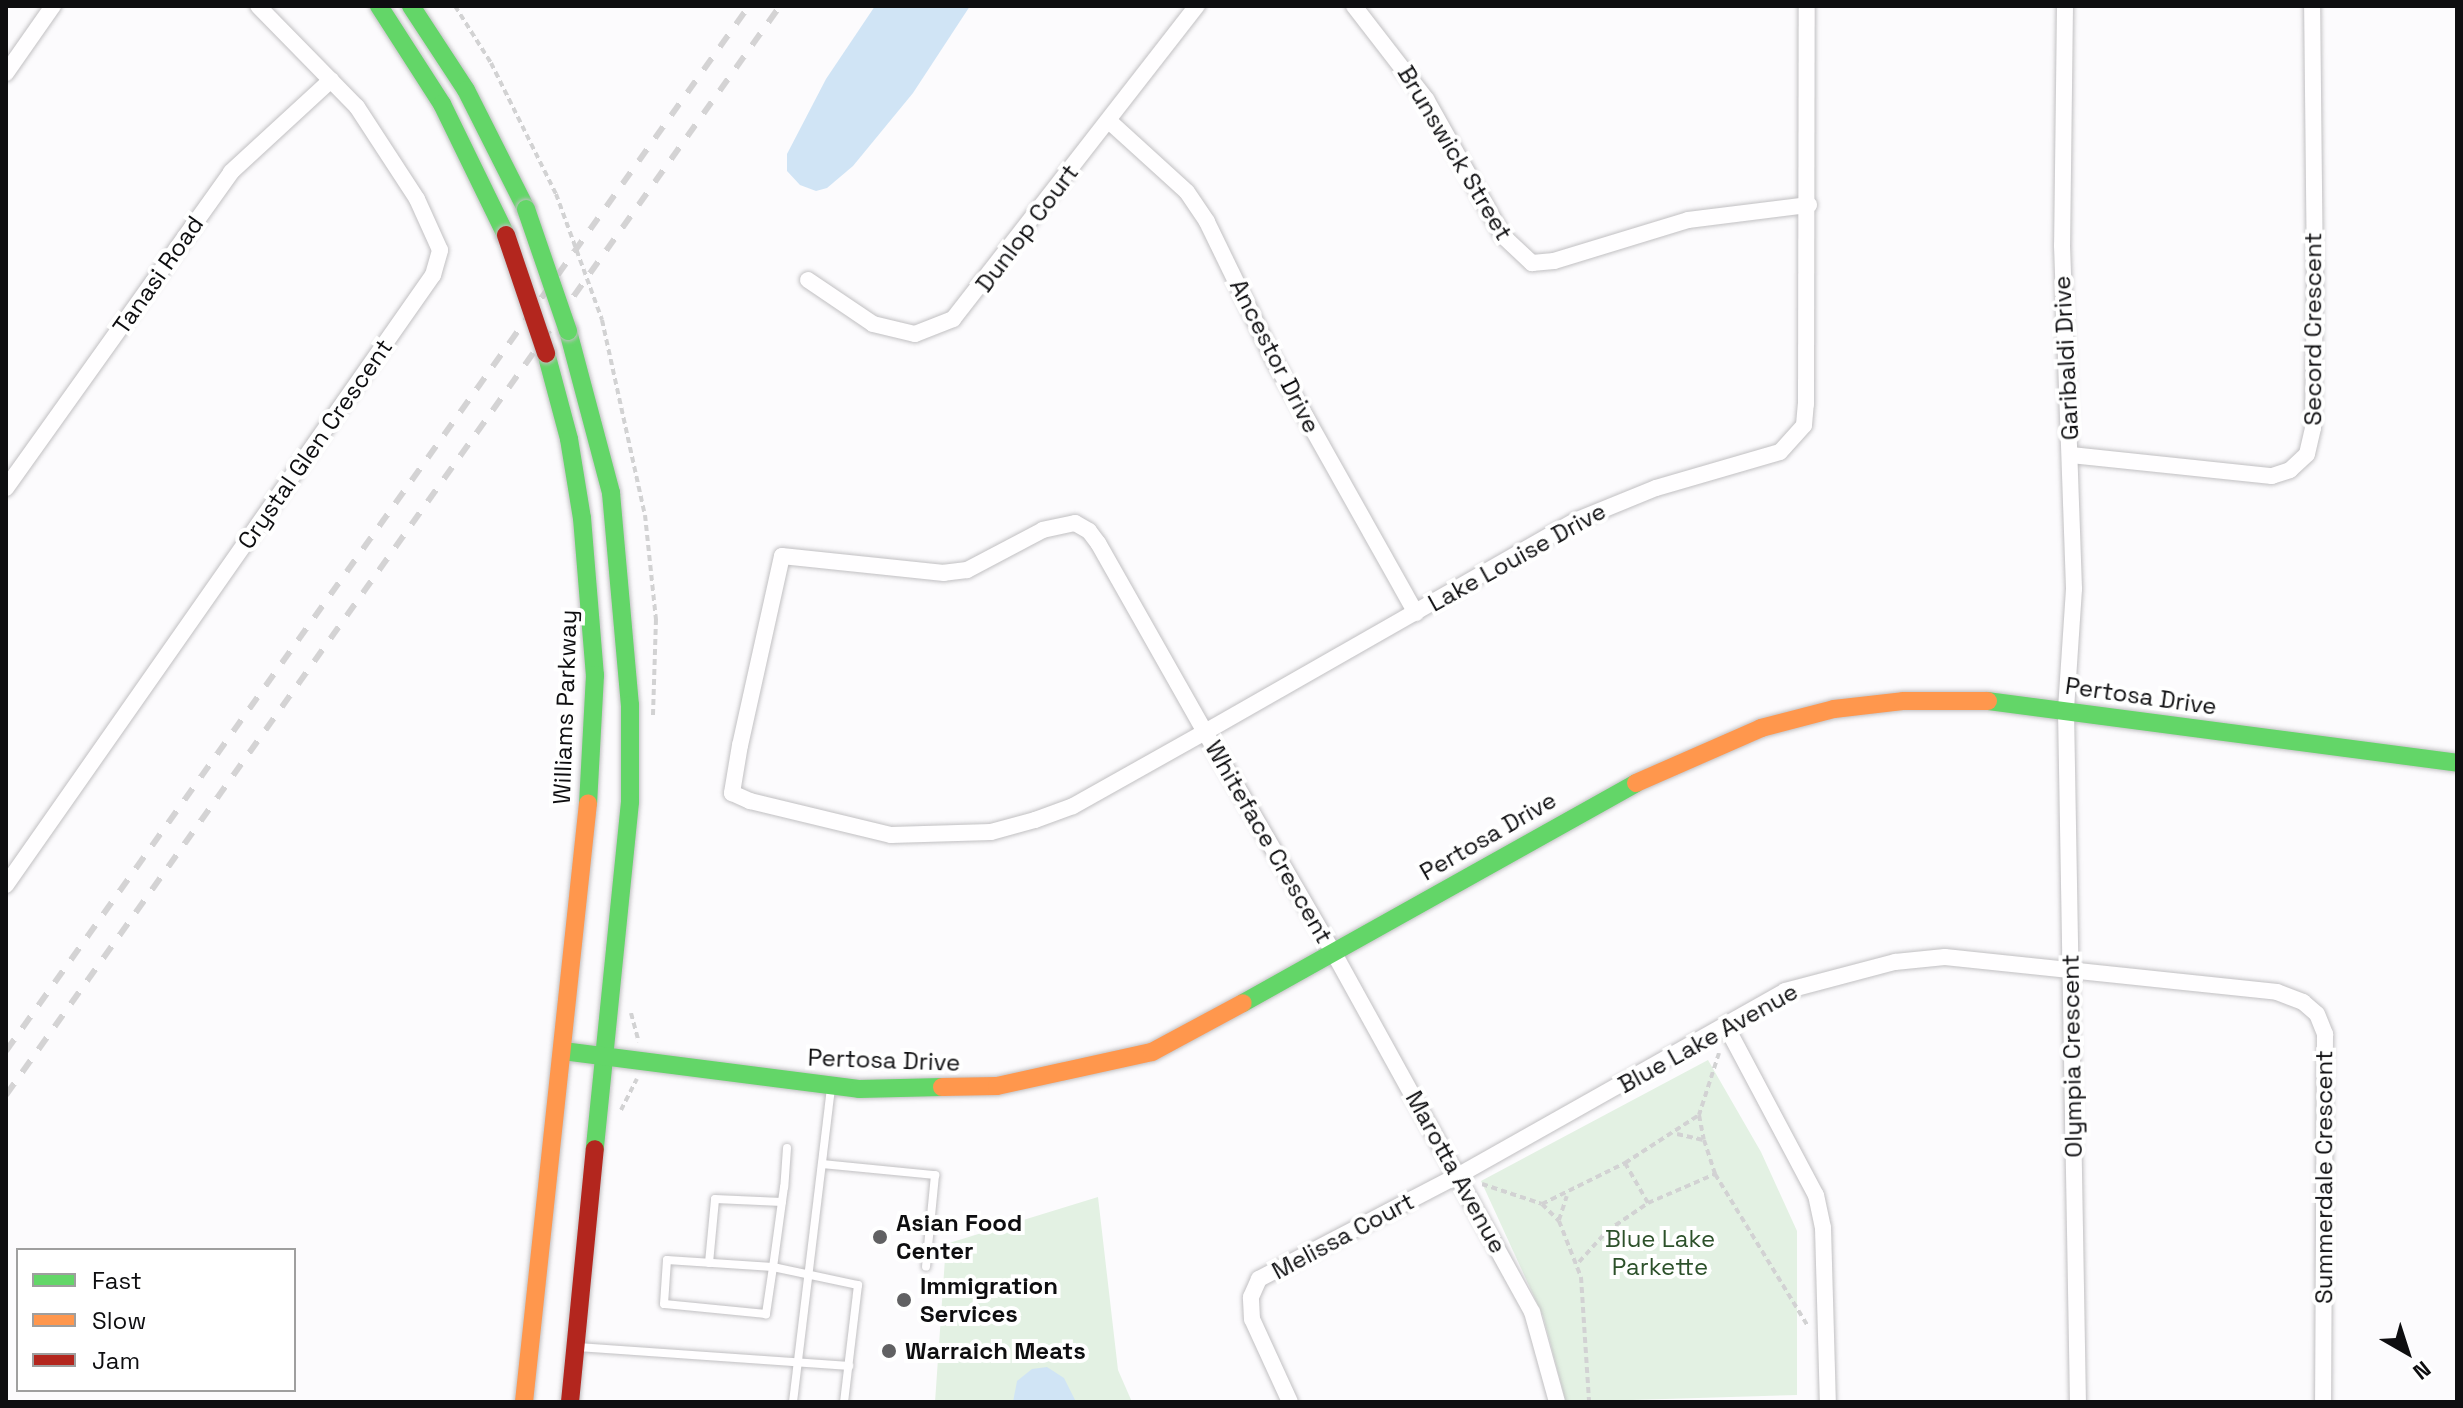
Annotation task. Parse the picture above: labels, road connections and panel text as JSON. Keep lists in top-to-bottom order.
{
  "streets": {
    "main road": ["Pertosa Drive", "Williams Parkway"],
    "street": [
      "Brunswick Street",
      "Dunlop Court",
      "Tanasi Road",
      "Secord Crescent",
      "Ancestor Drive",
      "Garibaldi Drive",
      "Crystal Glen Crescent",
      "Lake Louise Drive",
      "Whiteface Crescent",
      "Blue Lake Avenue",
      "Olympia Crescent",
      "Marotta Avenue",
      "Summerdale Crescent",
      "Melissa Court"
    ]
  },
  "crossings": [
    ["Brunswick Street", "Lake Louise Drive"],
    ["Dunlop Court", "Ancestor Drive"],
    ["Tanasi Road", "Crystal Glen Crescent"],
    ["Secord Crescent", "Garibaldi Drive"],
    ["Ancestor Drive", "Lake Louise Drive"],
    ["Garibaldi Drive", "Pertosa Drive"],
    ["Garibaldi Drive", "Olympia Crescent"],
    ["Lake Louise Drive", "Whiteface Crescent"],
    ["Pertosa Drive", "Williams Parkway"],
    ["Pertosa Drive", "Whiteface Crescent"],
    ["Pertosa Drive", "Olympia Crescent"],
    ["Pertosa Drive", "Marotta Avenue"],
    ["Whiteface Crescent", "Marotta Avenue"],
    ["Blue Lake Avenue", "Olympia Crescent"],
    ["Blue Lake Avenue", "Marotta Avenue"],
    ["Blue Lake Avenue", "Summerdale Crescent"],
    ["Blue Lake Avenue", "Melissa Court"],
    ["Olympia Crescent", "Summerdale Crescent"],
    ["Marotta Avenue", "Melissa Court"]
  ],
  "parks": ["Blue Lake Parkette"],
  "places": ["Asian Food Center", "Immigration Services", "Warraich Meats"],
  "legend": ["Fast", "Slow", "Jam"],
  "north": "bottom right"
}
